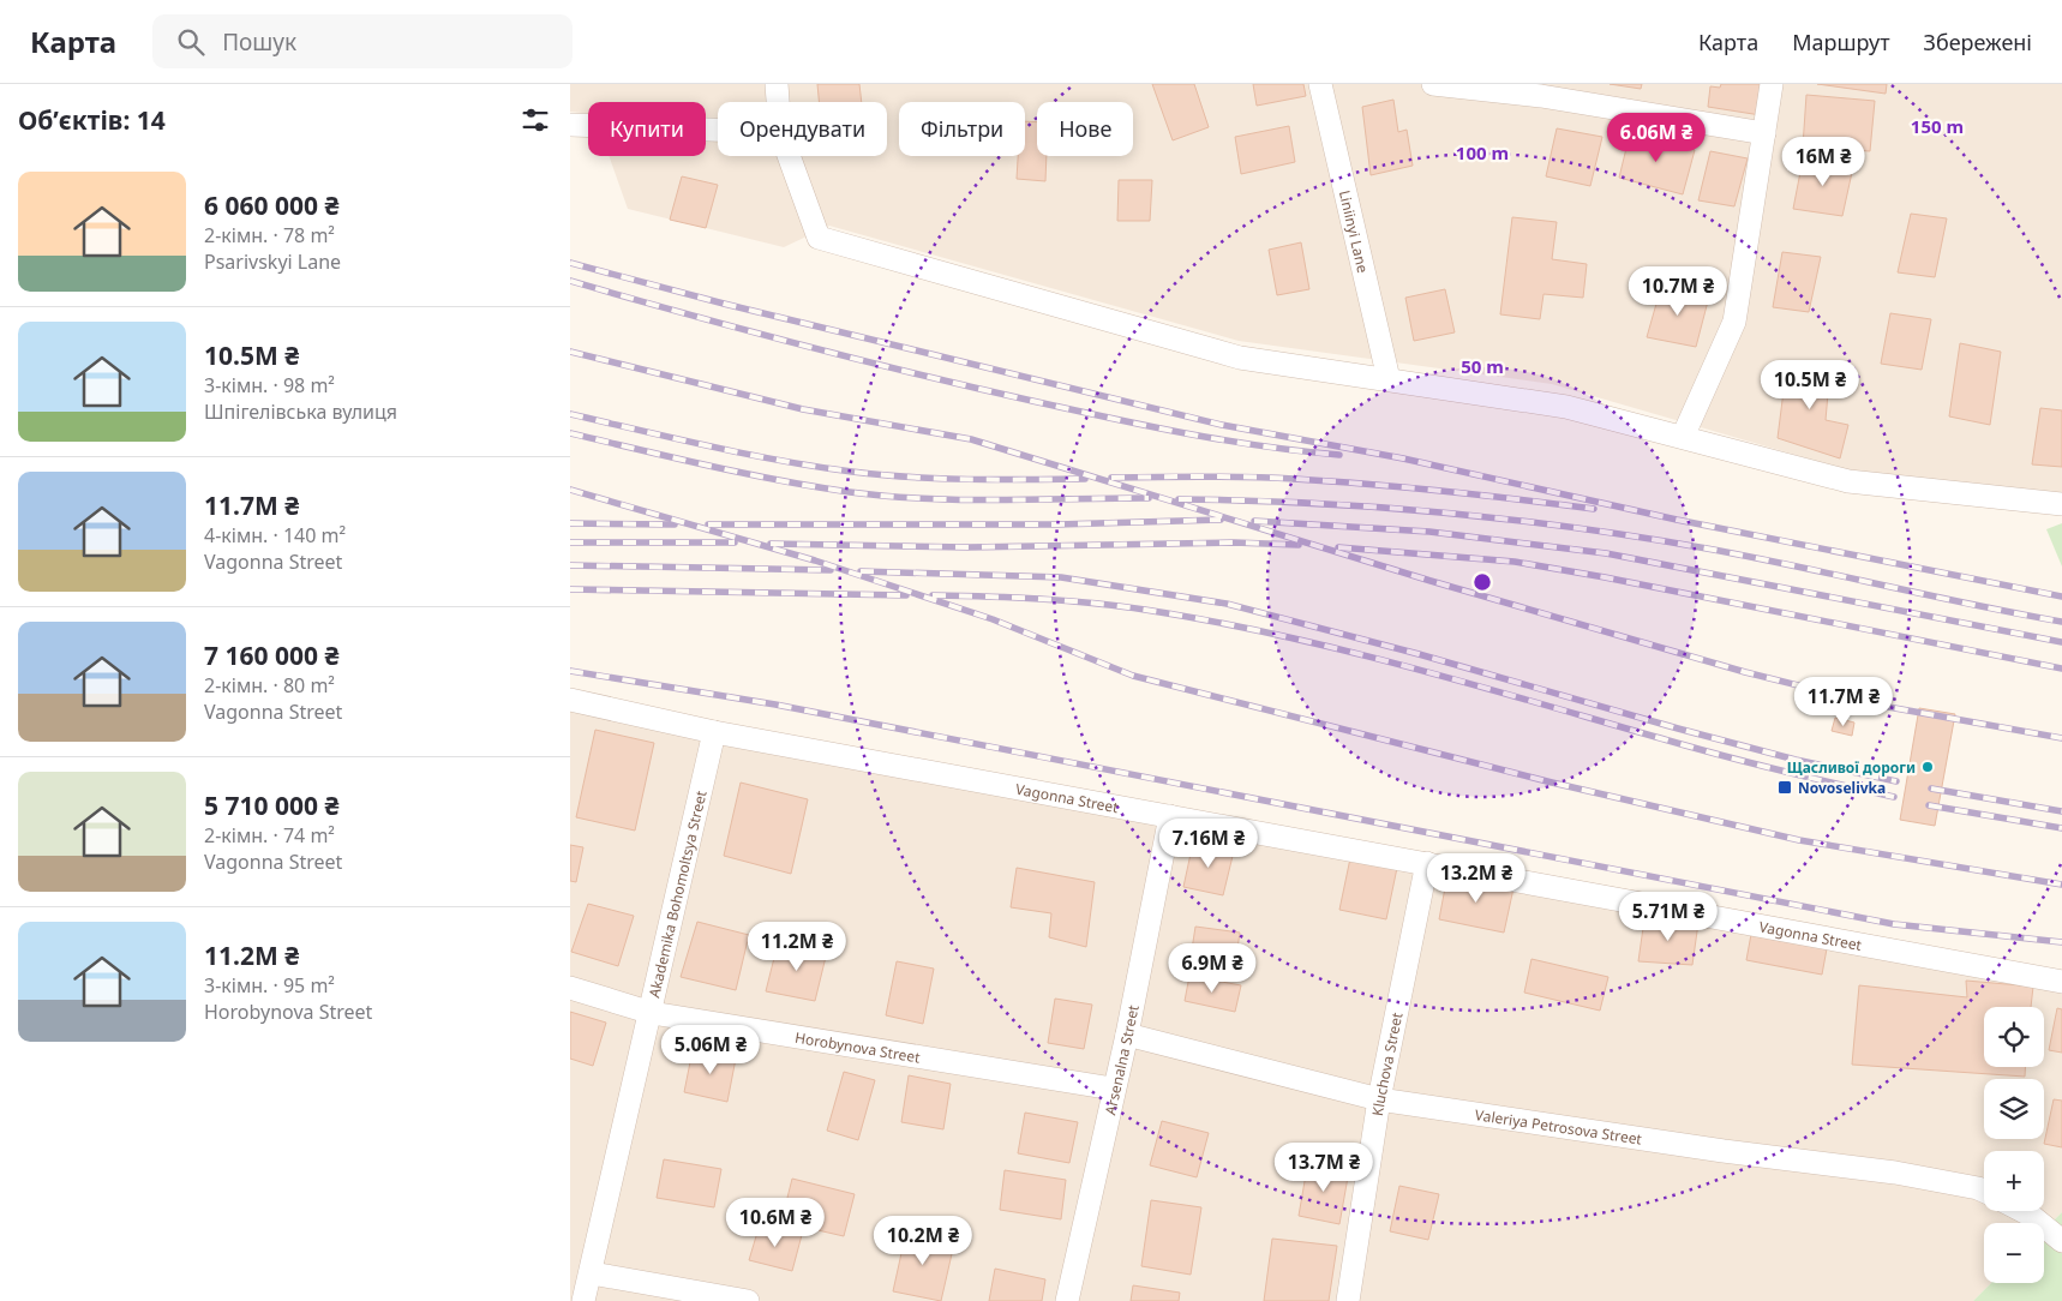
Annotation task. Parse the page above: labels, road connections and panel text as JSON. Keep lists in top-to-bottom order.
{
  "streets": {
    "street": [
      "Liniinyi Lane",
      "Vagonna Street",
      "Akademika Bohomoltsya Street",
      "Horobynova Street",
      "Arsenalna Street",
      "Kluchova Street",
      "Valeriya Petrosova Street"
    ]
  },
  "crossings": [
    ["Vagonna Street", "Akademika Bohomoltsya Street"],
    ["Vagonna Street", "Arsenalna Street"],
    ["Vagonna Street", "Kluchova Street"],
    ["Akademika Bohomoltsya Street", "Horobynova Street"],
    ["Horobynova Street", "Arsenalna Street"],
    ["Arsenalna Street", "Valeriya Petrosova Street"],
    ["Kluchova Street", "Valeriya Petrosova Street"]
  ],
  "places": {
    "other": ["Щасливої дороги"],
    "transit": ["Novoselivka"]
  },
  "page": {
    "header": "Карта",
    "search": "Пошук",
    "nav": ["Карта", "Маршрут", "Збережені"],
    "heading": "Об’єктів: 14",
    "chip": [
      "Купити",
      "Орендувати",
      "Фільтри",
      "Нове"
    ],
    "price": [
      "6.06M ₴",
      "16M ₴",
      "10.7M ₴",
      "10.5M ₴",
      "11.7M ₴",
      "7.16M ₴",
      "13.2M ₴",
      "5.71M ₴",
      "11.2M ₴",
      "6.9M ₴",
      "5.06M ₴",
      "13.7M ₴",
      "10.6M ₴",
      "10.2M ₴"
    ],
    "list": [
      {
        "name": "6 060 000 ₴",
        "note": "2-кімн. · 78 m² · Psarivskyi Lane"
      },
      {
        "name": "10.5M ₴",
        "note": "3-кімн. · 98 m² · Шпігелівська вулиця"
      },
      {
        "name": "11.7M ₴",
        "note": "4-кімн. · 140 m² · Vagonna Street"
      },
      {
        "name": "7 160 000 ₴",
        "note": "2-кімн. · 80 m² · Vagonna Street"
      },
      {
        "name": "5 710 000 ₴",
        "note": "2-кімн. · 74 m² · Vagonna Street"
      },
      {
        "name": "11.2M ₴",
        "note": "3-кімн. · 95 m² · Horobynova Street"
      }
    ],
    "map_buttons": ["+", "−"]
  },
  "rings": ["150 m", "100 m", "50 m"]
}
